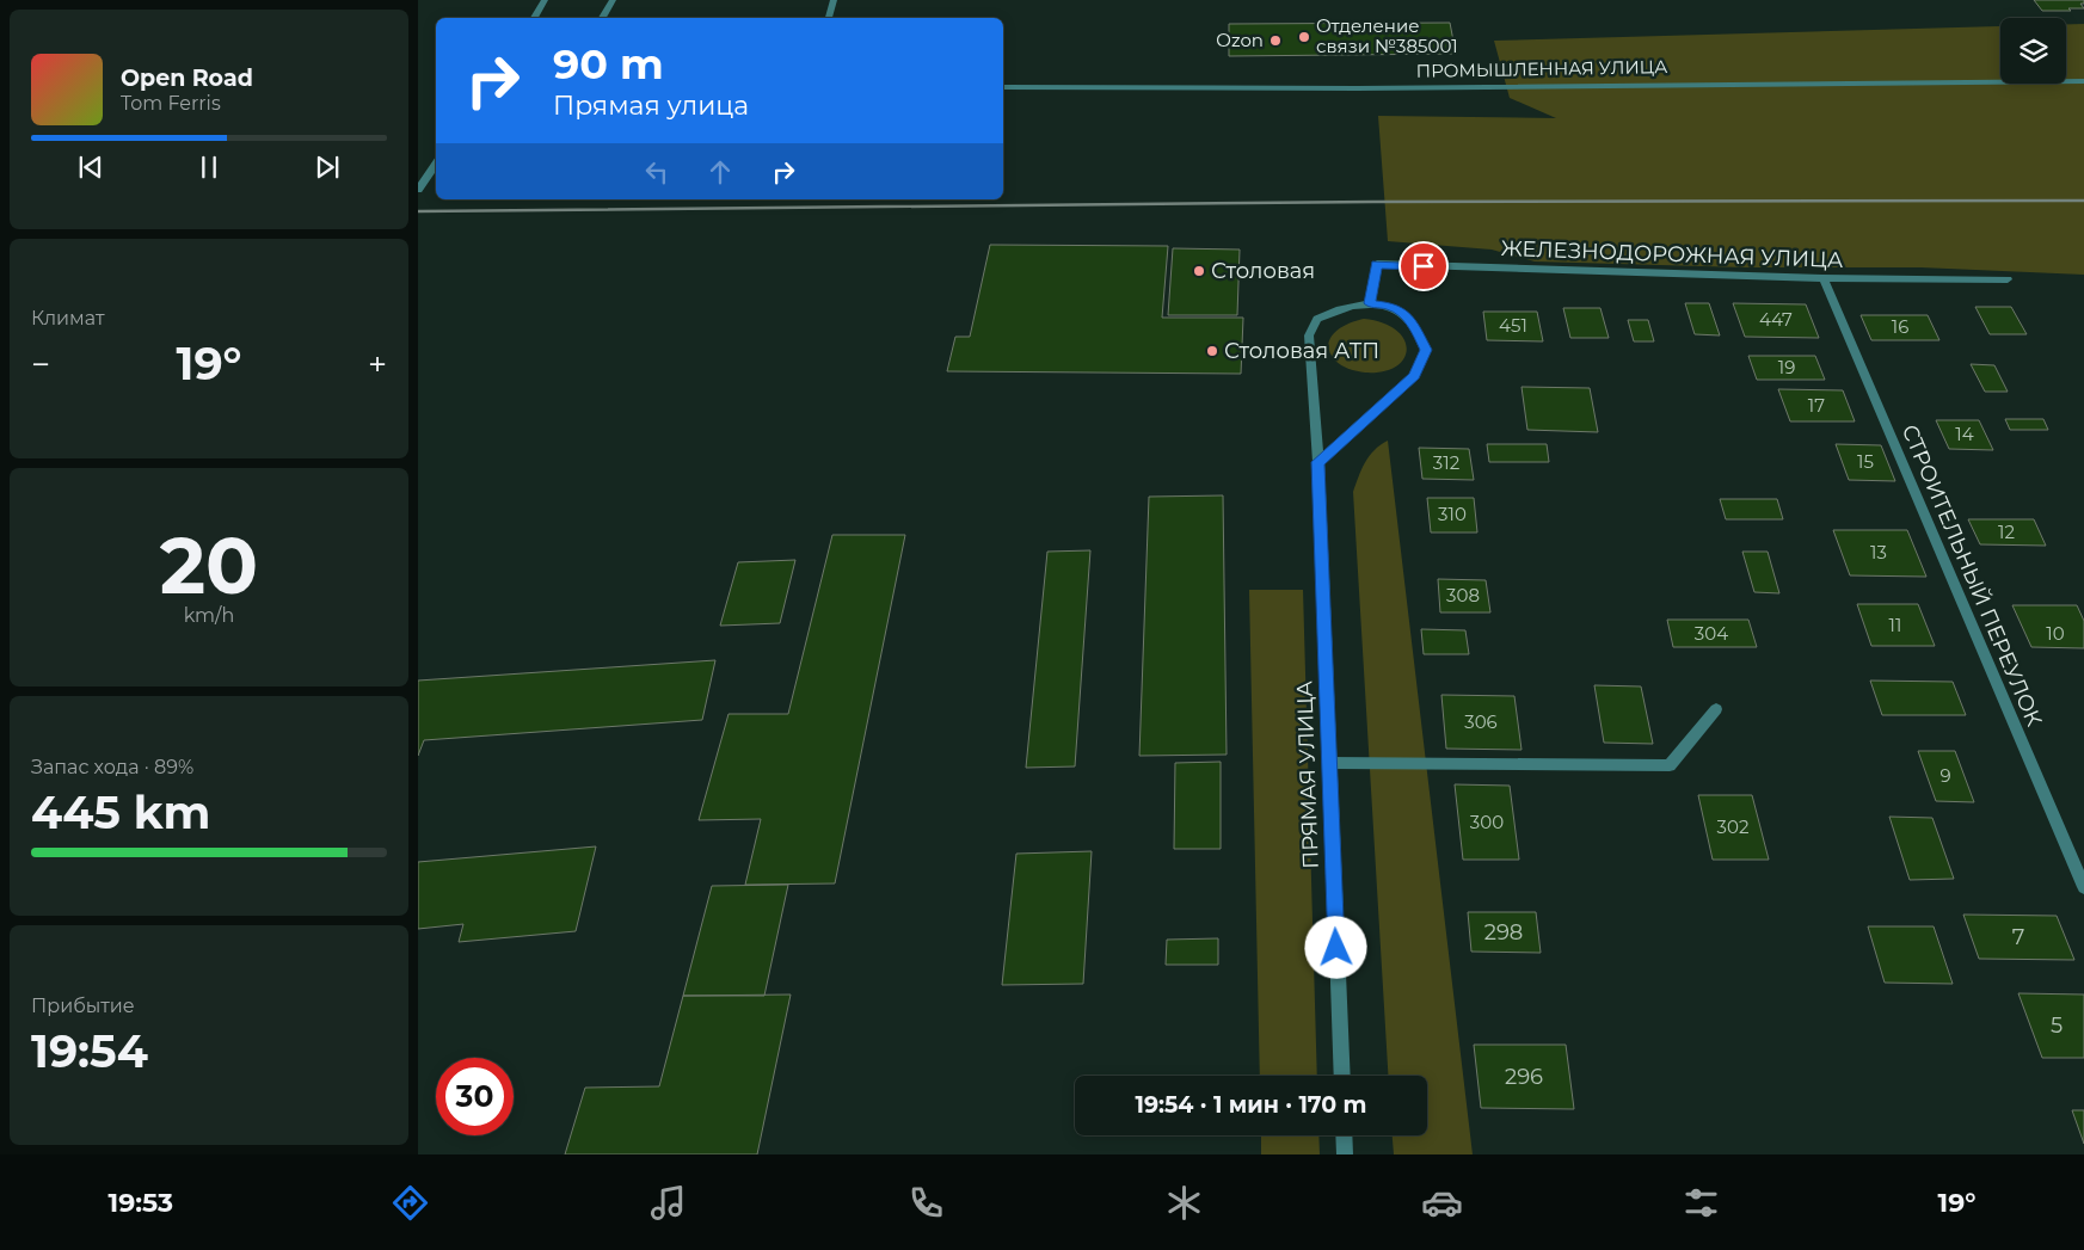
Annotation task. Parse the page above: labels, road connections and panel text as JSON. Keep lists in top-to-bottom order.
{
  "streets": {
    "street": [
      "ПРОМЫШЛЕННАЯ УЛИЦА",
      "ЖЕЛЕЗНОДОРОЖНАЯ УЛИЦА",
      "СТРОИТЕЛЬНЫЙ ПЕРЕУЛОК",
      "ПРЯМАЯ УЛИЦА"
    ]
  },
  "crossings": [
    ["ЖЕЛЕЗНОДОРОЖНАЯ УЛИЦА", "СТРОИТЕЛЬНЫЙ ПЕРЕУЛОК"],
    ["ЖЕЛЕЗНОДОРОЖНАЯ УЛИЦА", "ПРЯМАЯ УЛИЦА"]
  ],
  "places": [
    "Отделение связи №385001",
    "Ozon",
    "Столовая",
    "Столовая АТП"
  ],
  "house_numbers": [
    "447",
    "451",
    "16",
    "19",
    "17",
    "14",
    "15",
    "312",
    "310",
    "12",
    "13",
    "308",
    "11",
    "304",
    "10",
    "306",
    "9",
    "300",
    "302",
    "298",
    "7",
    "5",
    "296"
  ],
  "page": {
    "turn": ["90 m", "Прямая улица"],
    "song": ["Open Road", "Tom Ferris"],
    "tile": [
      "Климат",
      ["20", "km/h"],
      ["Запас хода · 89%", "445 km"],
      ["Прибытие", "19:54"]
    ],
    "heat": ["−", "19°", "+"],
    "limit": "30",
    "trip": "19:54 · 1 мин · 170 m",
    "tabs": ["19:53", "19°"]
  }
}
